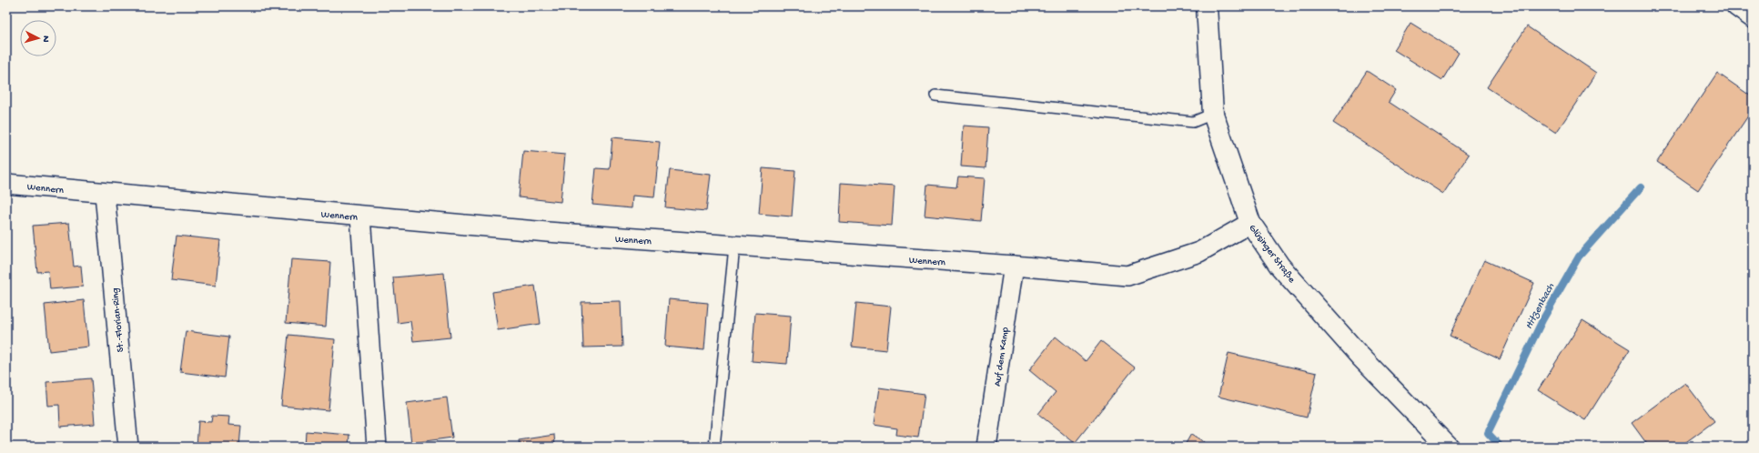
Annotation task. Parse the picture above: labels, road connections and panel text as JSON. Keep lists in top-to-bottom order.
{
  "streets": {
    "street": [
      "Wennern",
      "Glüsinger Straße",
      "St.-Florian-Ring",
      "Auf dem Kamp"
    ]
  },
  "crossings": [
    ["Wennern", "Glüsinger Straße"],
    ["Wennern", "St.-Florian-Ring"],
    ["Wennern", "Auf dem Kamp"]
  ],
  "water": ["Hitzenbach"],
  "north": "right"
}
